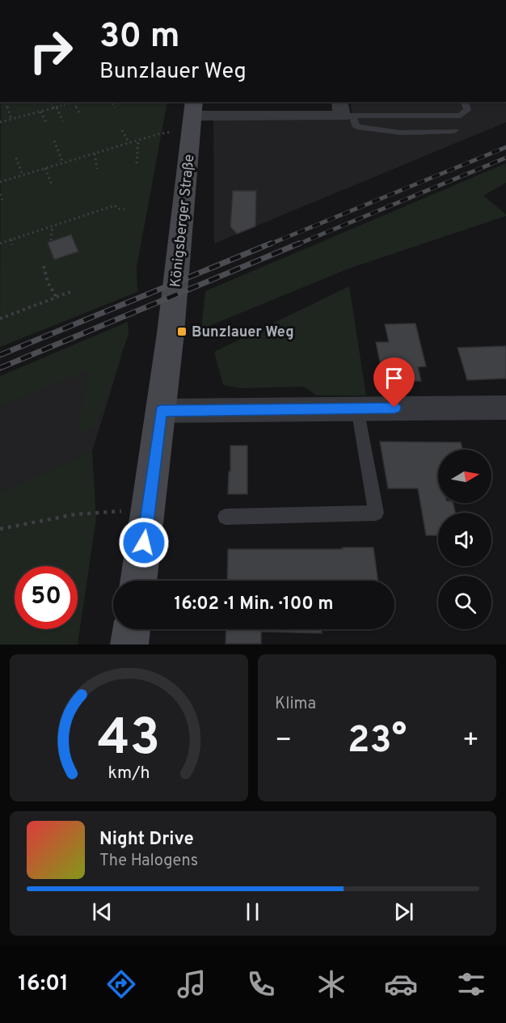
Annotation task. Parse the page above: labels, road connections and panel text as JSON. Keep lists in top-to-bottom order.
{
  "streets": {
    "main road": ["Königsberger Straße"]
  },
  "places": {
    "transit": ["Bunzlauer Weg"]
  },
  "north": "right",
  "page": {
    "turn": ["30 m", "Bunzlauer Weg"],
    "limit": "50",
    "trip": "16:02 · 1 Min. · 100 m",
    "tile": "Klima",
    "heat": ["−", "23°", "+"],
    "song": ["Night Drive", "The Halogens"],
    "tabs": "16:01",
    "gauge": ["43", "km/h"]
  }
}
